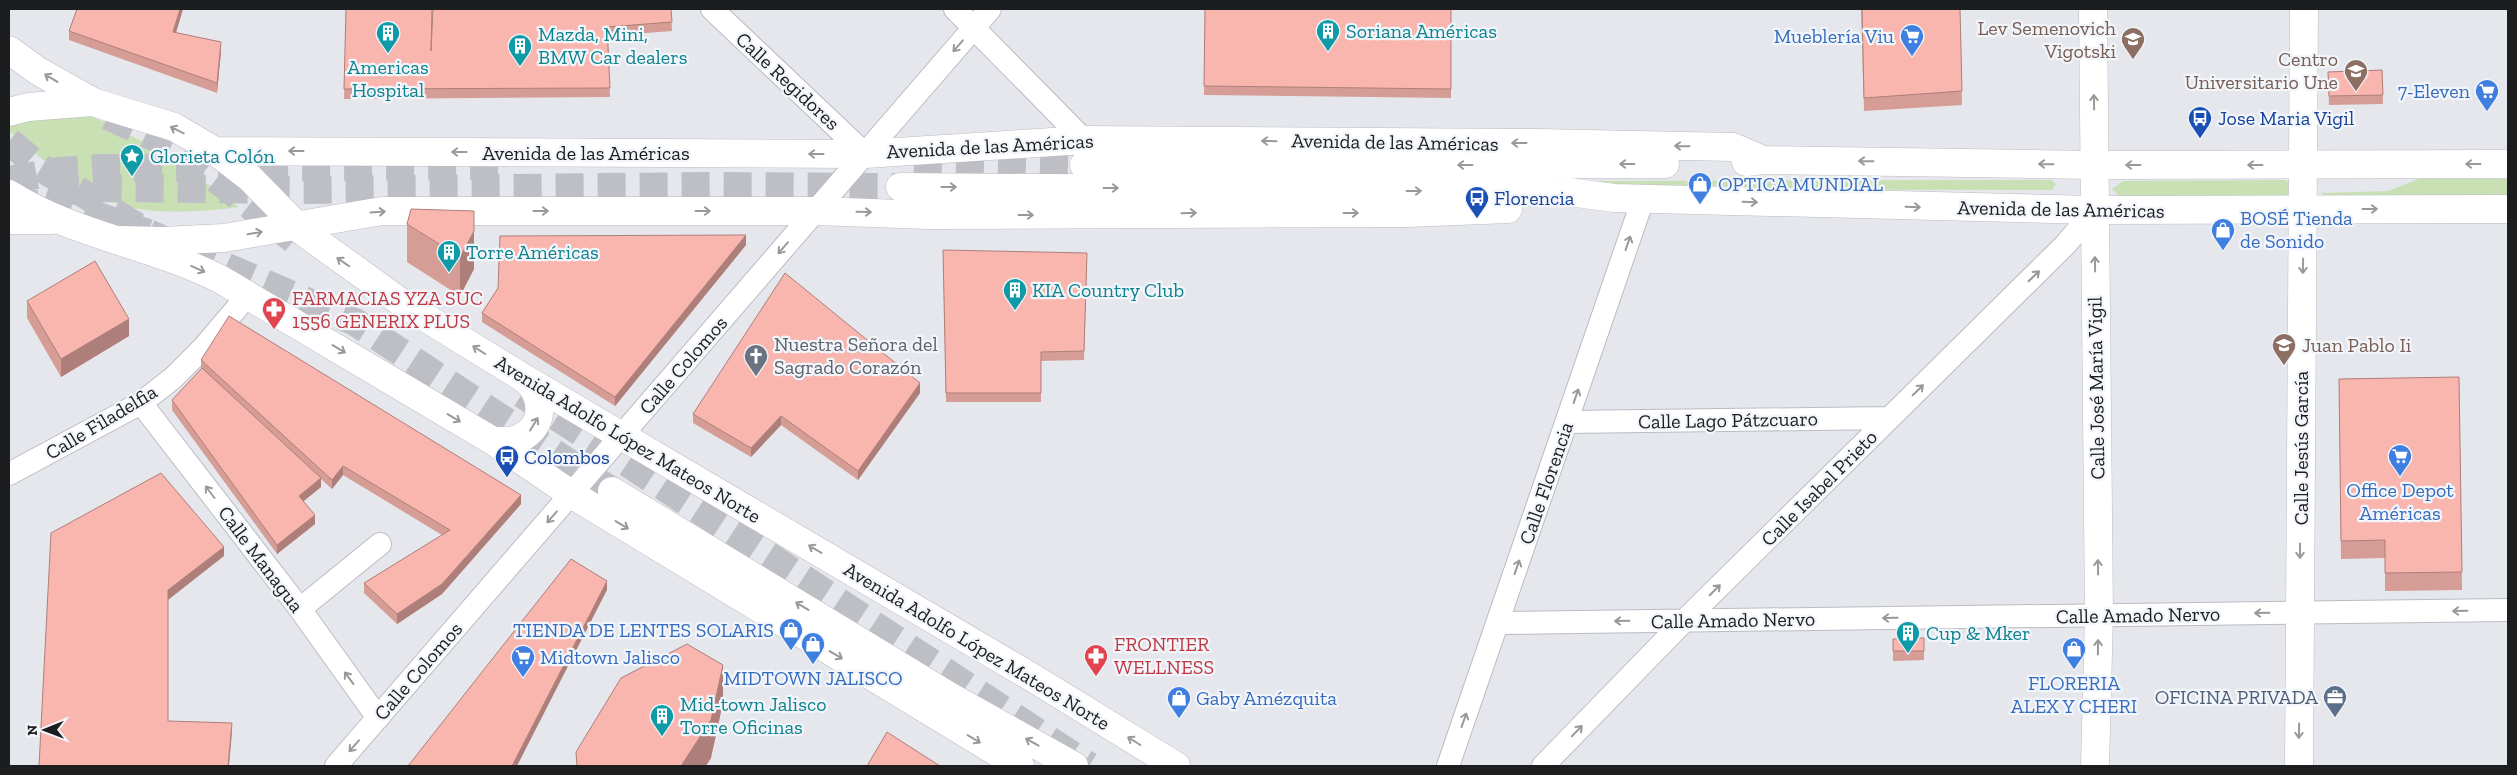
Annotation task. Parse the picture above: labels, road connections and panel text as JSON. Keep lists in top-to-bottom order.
{
  "streets": {
    "main road": [
      "Avenida de las Américas",
      "Calle José María Vigil",
      "Avenida Adolfo López Mateos Norte",
      "Calle Jesús García"
    ],
    "street": [
      "Calle Regidores",
      "Calle Colomos",
      "Calle Lago Pátzcuaro",
      "Calle Filadelfia",
      "Calle Florencia",
      "Calle Isabel Prieto",
      "Calle Managua",
      "Calle Amado Nervo"
    ]
  },
  "crossings": [
    ["Calle Regidores", "Avenida de las Américas"],
    ["Calle Regidores", "Calle Colomos"],
    ["Avenida de las Américas", "Calle Colomos"],
    ["Avenida de las Américas", "Calle José María Vigil"],
    ["Avenida de las Américas", "Avenida Adolfo López Mateos Norte"],
    ["Avenida de las Américas", "Calle Jesús García"],
    ["Avenida de las Américas", "Calle Florencia"],
    ["Avenida de las Américas", "Calle Isabel Prieto"],
    ["Calle Colomos", "Avenida Adolfo López Mateos Norte"],
    ["Calle Colomos", "Calle Managua"],
    ["Calle José María Vigil", "Calle Isabel Prieto"],
    ["Calle José María Vigil", "Calle Amado Nervo"],
    ["Calle Lago Pátzcuaro", "Calle Florencia"],
    ["Calle Lago Pátzcuaro", "Calle Isabel Prieto"],
    ["Calle Filadelfia", "Calle Managua"],
    ["Calle Jesús García", "Calle Amado Nervo"],
    ["Calle Florencia", "Calle Amado Nervo"],
    ["Calle Isabel Prieto", "Calle Amado Nervo"]
  ],
  "one_way": [
    "Calle Colomos",
    "Calle José María Vigil",
    "Calle Jesús García",
    "Calle Florencia",
    "Calle Isabel Prieto",
    "Calle Managua",
    "Calle Amado Nervo"
  ],
  "places": {
    "building": [
      "Soriana Américas",
      "Americas Hospital",
      "Mazda, Mini, BMW Car dealers",
      "Torre Américas",
      "KIA Country Club",
      "Cup & Mker",
      "Mid-town Jalisco Torre Oficinas"
    ],
    "supermarket": [
      "Mueblería Viu",
      "7-Eleven",
      "Office Depot Américas",
      "Midtown Jalisco"
    ],
    "school or university": ["Lev Semenovich Vigotski", "Centro Universitario Une", "Juan Pablo Ii"],
    "bus stop": ["Jose Maria Vigil", "Florencia", "Colombos"],
    "place": ["Glorieta Colón"],
    "shop": [
      "OPTICA MUNDIAL",
      "BOSÉ Tienda de Sonido",
      "TIENDA DE LENTES SOLARIS",
      "MIDTOWN JALISCO",
      "FLORERIA ALEX Y CHERI",
      "Gaby Amézquita"
    ],
    "pharmacy": ["FARMACIAS YZA SUC 1556 GENERIX PLUS", "FRONTIER WELLNESS"],
    "church": ["Nuestra Señora del Sagrado Corazón"],
    "office": ["OFICINA PRIVADA"]
  },
  "north": "left"
}
